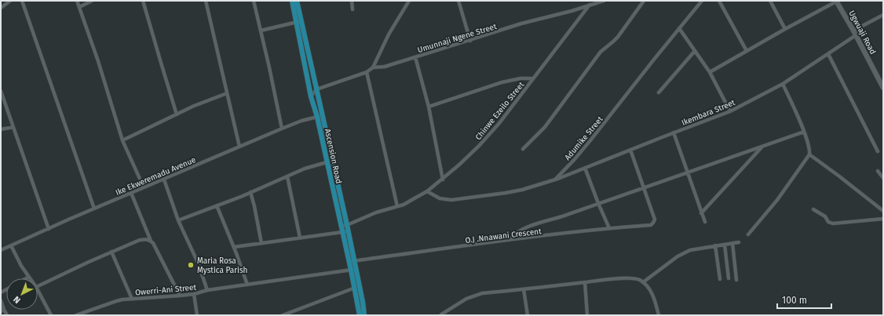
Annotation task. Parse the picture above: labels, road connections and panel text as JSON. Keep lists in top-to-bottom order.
{
  "streets": {
    "main road": ["Ugwuaji Road", "Ascension Road"],
    "street": [
      "Umunnaji Ngene Street",
      "Chinwe Ezeilo Street",
      "Ikembara Street",
      "Adumike Street",
      "Ike Ekweremadu Avenue",
      "O.J .Nnawani Crescent",
      "Owerri-Ani Street"
    ]
  },
  "crossings": [
    ["Ugwuaji Road", "Ikembara Street"],
    ["Umunnaji Ngene Street", "Chinwe Ezeilo Street"],
    ["Umunnaji Ngene Street", "Ascension Road"],
    ["Chinwe Ezeilo Street", "Adumike Street"],
    ["Chinwe Ezeilo Street", "Ascension Road"],
    ["Ikembara Street", "Adumike Street"],
    ["Ascension Road", "Ike Ekweremadu Avenue"],
    ["Ascension Road", "O.J .Nnawani Crescent"],
    ["Ascension Road", "Owerri-Ani Street"]
  ],
  "places": ["Maria Rosa Mystica Parish"],
  "scale_bar": "100 m",
  "north": "bottom left"
}
